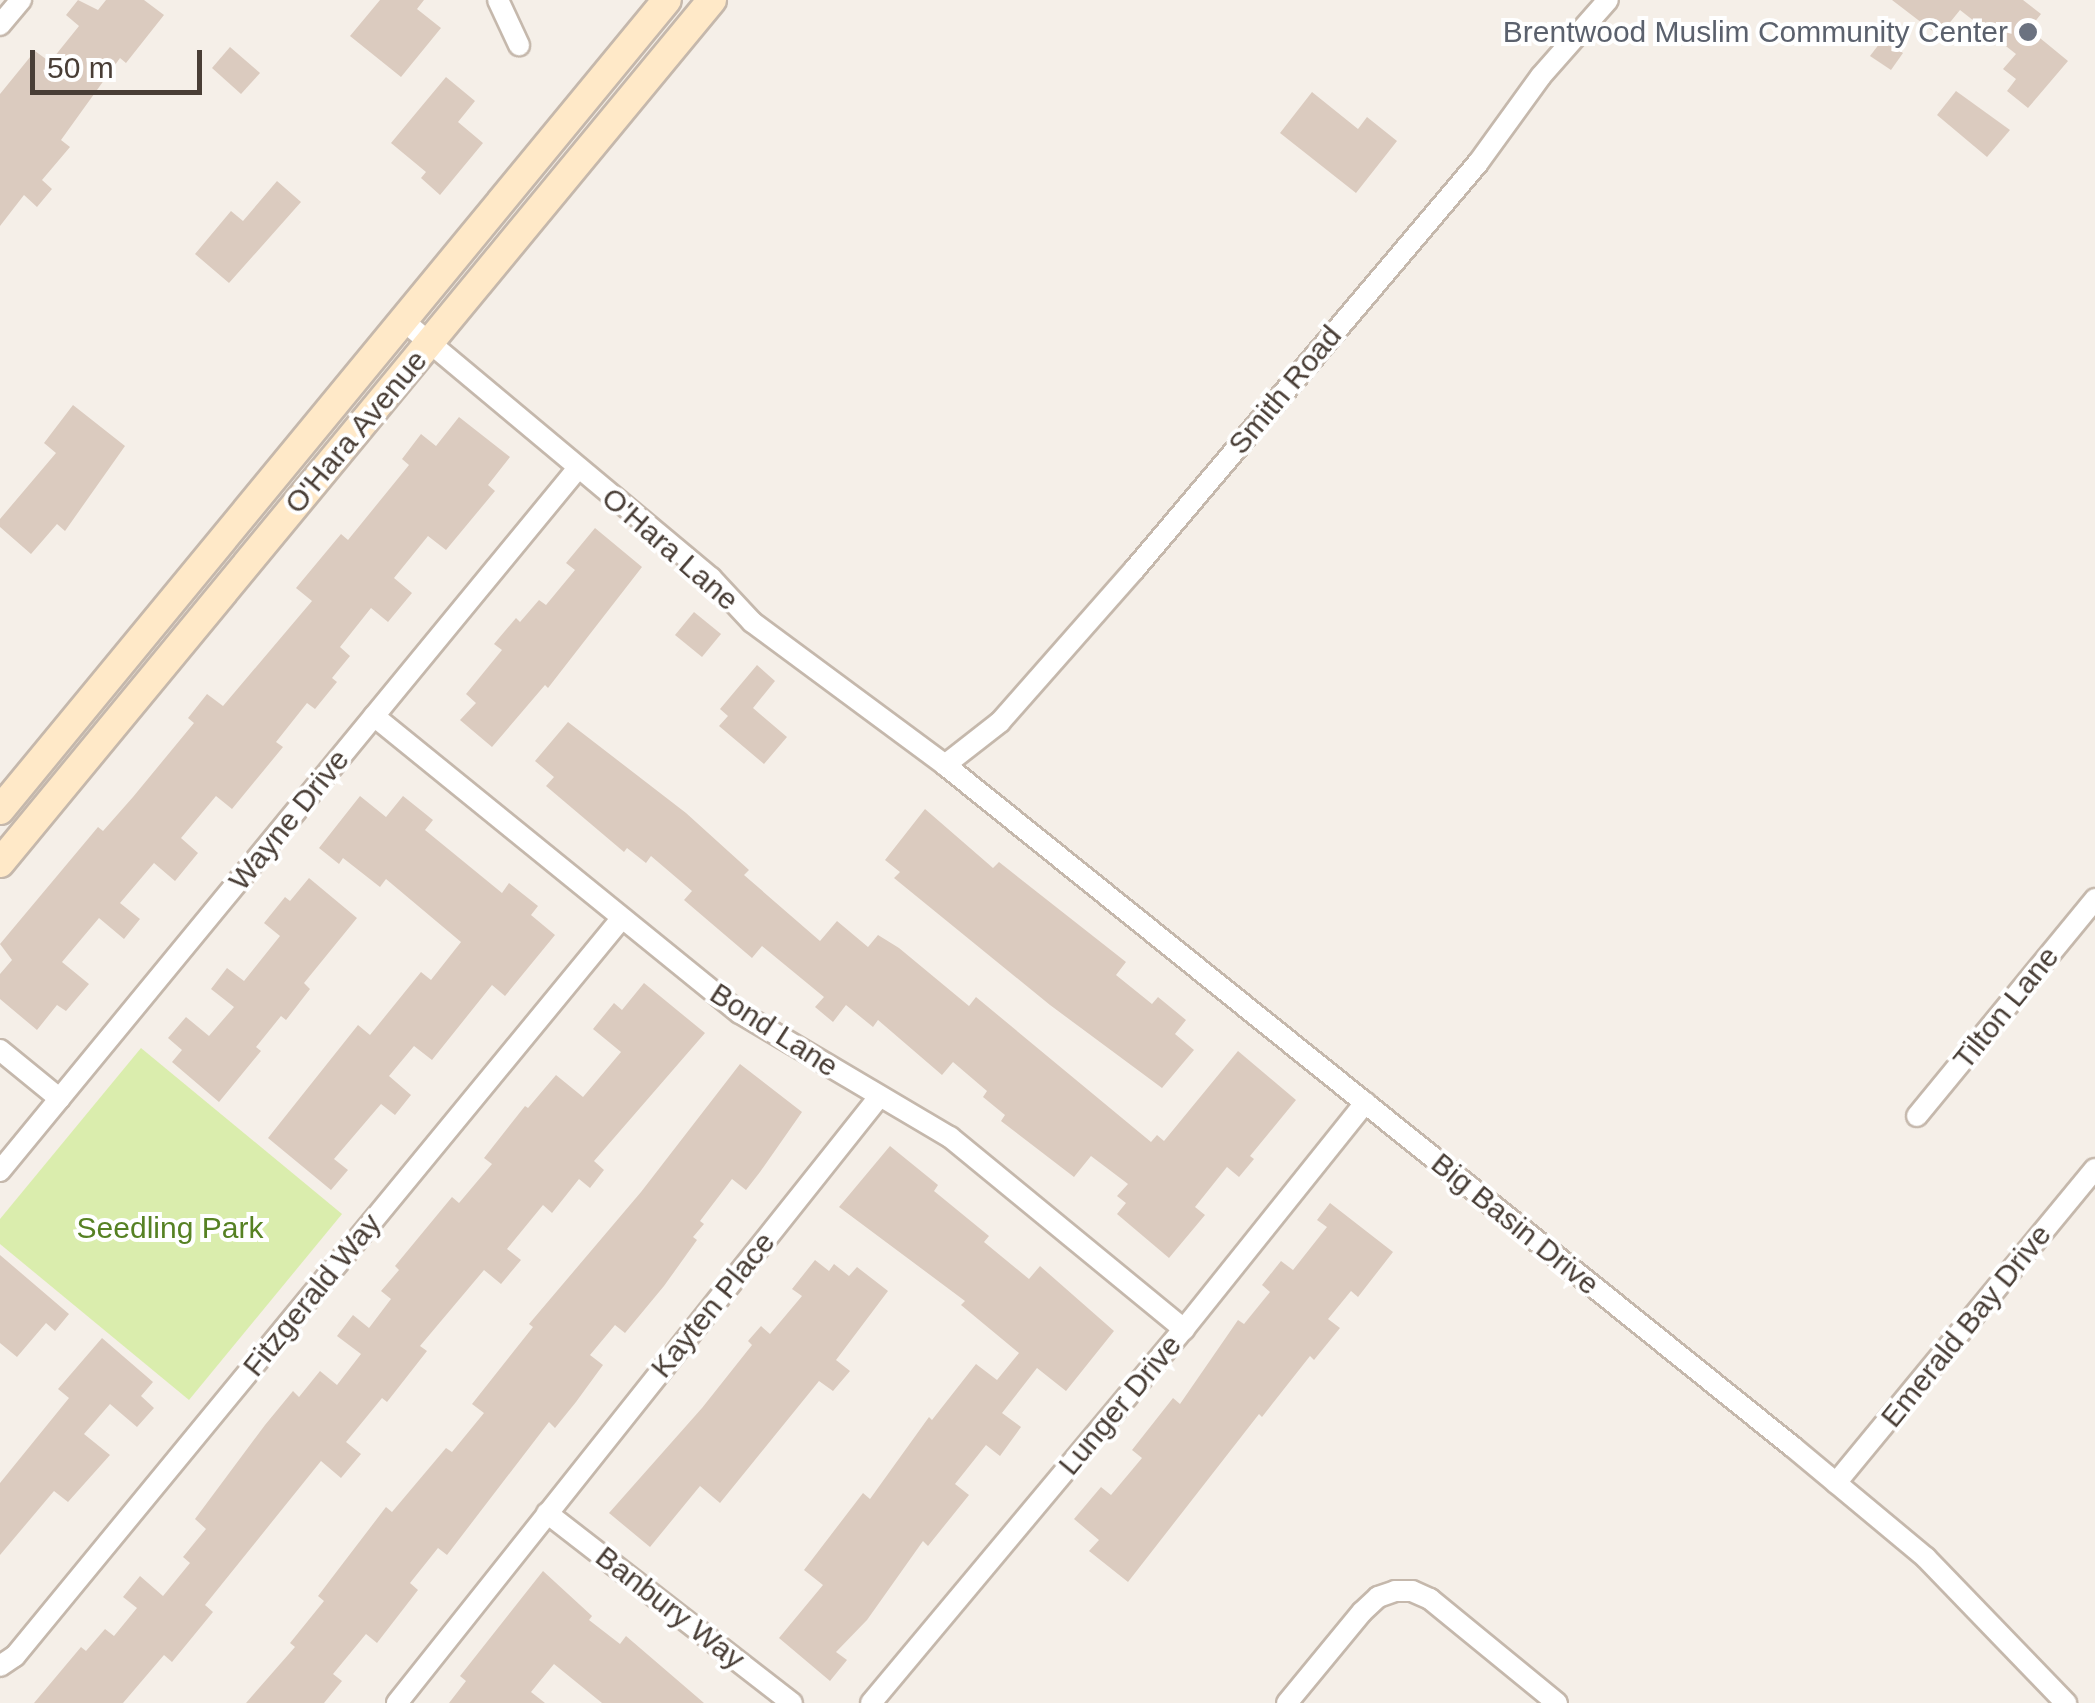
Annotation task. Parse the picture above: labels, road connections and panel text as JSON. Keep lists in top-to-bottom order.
{
  "streets": {
    "street": [
      "Smith Road",
      "O'Hara Avenue",
      "O'Hara Lane",
      "Wayne Drive",
      "Tilton Lane",
      "Bond Lane",
      "Big Basin Drive",
      "Fitzgerald Way",
      "Kayten Place",
      "Emerald Bay Drive",
      "Lunger Drive",
      "Banbury Way"
    ]
  },
  "crossings": [
    ["Smith Road", "O'Hara Lane"],
    ["Smith Road", "Big Basin Drive"],
    ["O'Hara Avenue", "O'Hara Lane"],
    ["O'Hara Lane", "Wayne Drive"],
    ["O'Hara Lane", "Big Basin Drive"],
    ["Wayne Drive", "Bond Lane"],
    ["Bond Lane", "Fitzgerald Way"],
    ["Bond Lane", "Kayten Place"],
    ["Bond Lane", "Lunger Drive"],
    ["Big Basin Drive", "Emerald Bay Drive"],
    ["Big Basin Drive", "Lunger Drive"],
    ["Kayten Place", "Banbury Way"]
  ],
  "parks": ["Seedling Park"],
  "places": ["Brentwood Muslim Community Center"],
  "scale_bar": "50 m"
}
